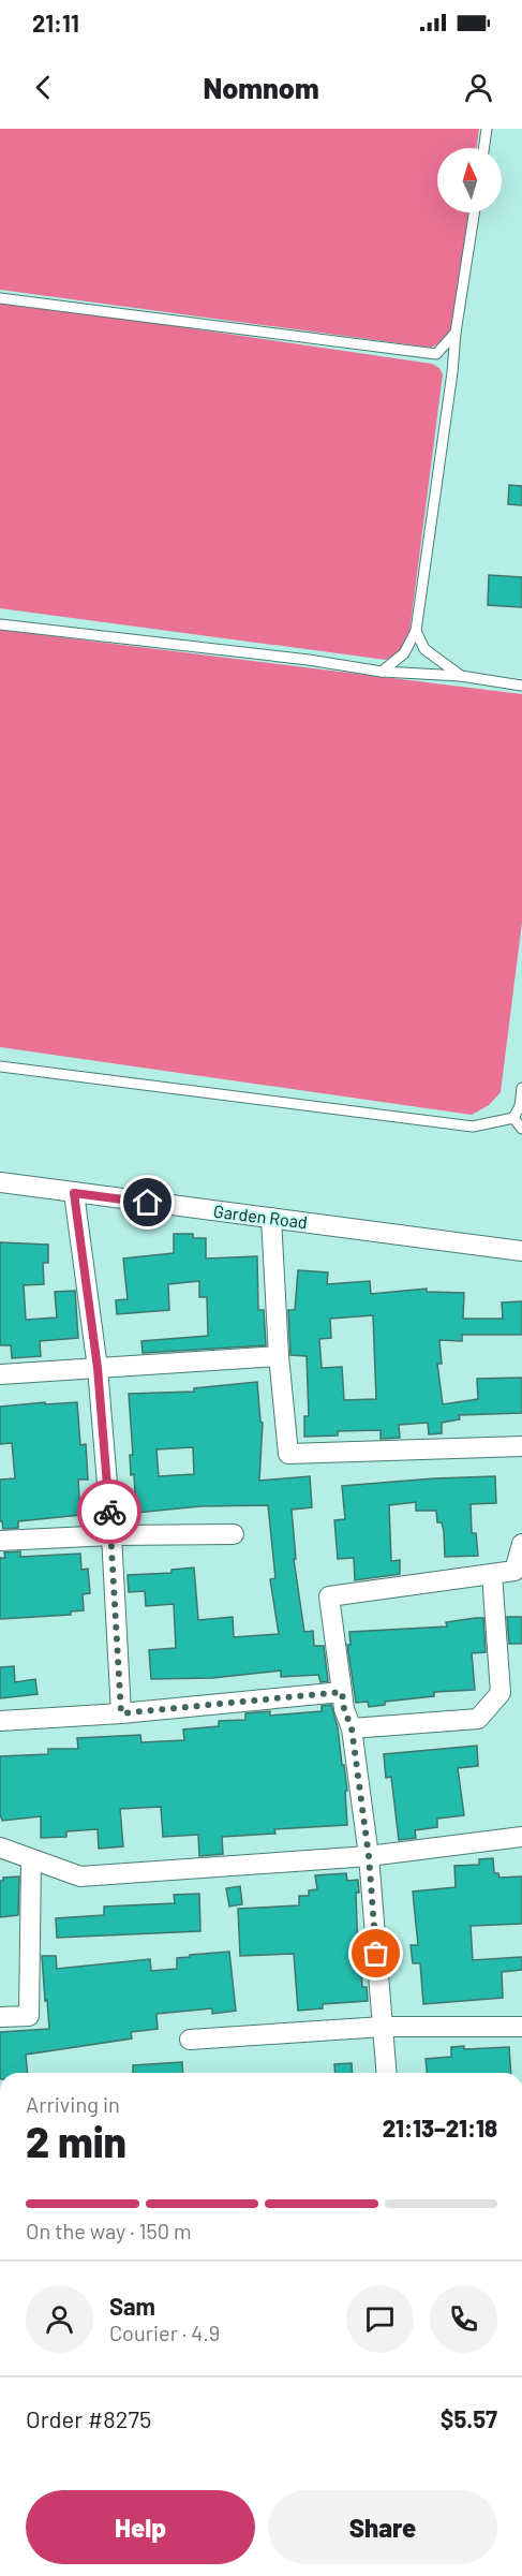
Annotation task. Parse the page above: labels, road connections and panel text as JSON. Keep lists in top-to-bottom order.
{
  "streets": {
    "street": ["Garden Road"]
  },
  "north": "top",
  "page": {
    "status": "21:11",
    "header": "Nomnom",
    "heading": ["2 min", "Arriving in", "21:13–21:18"],
    "panel": [
      "Sam",
      "Courier · 4.9",
      "Order #8275",
      "$5.57"
    ],
    "bar": "On the way · 150 m",
    "buttons": ["Help", "Share"]
  }
}
